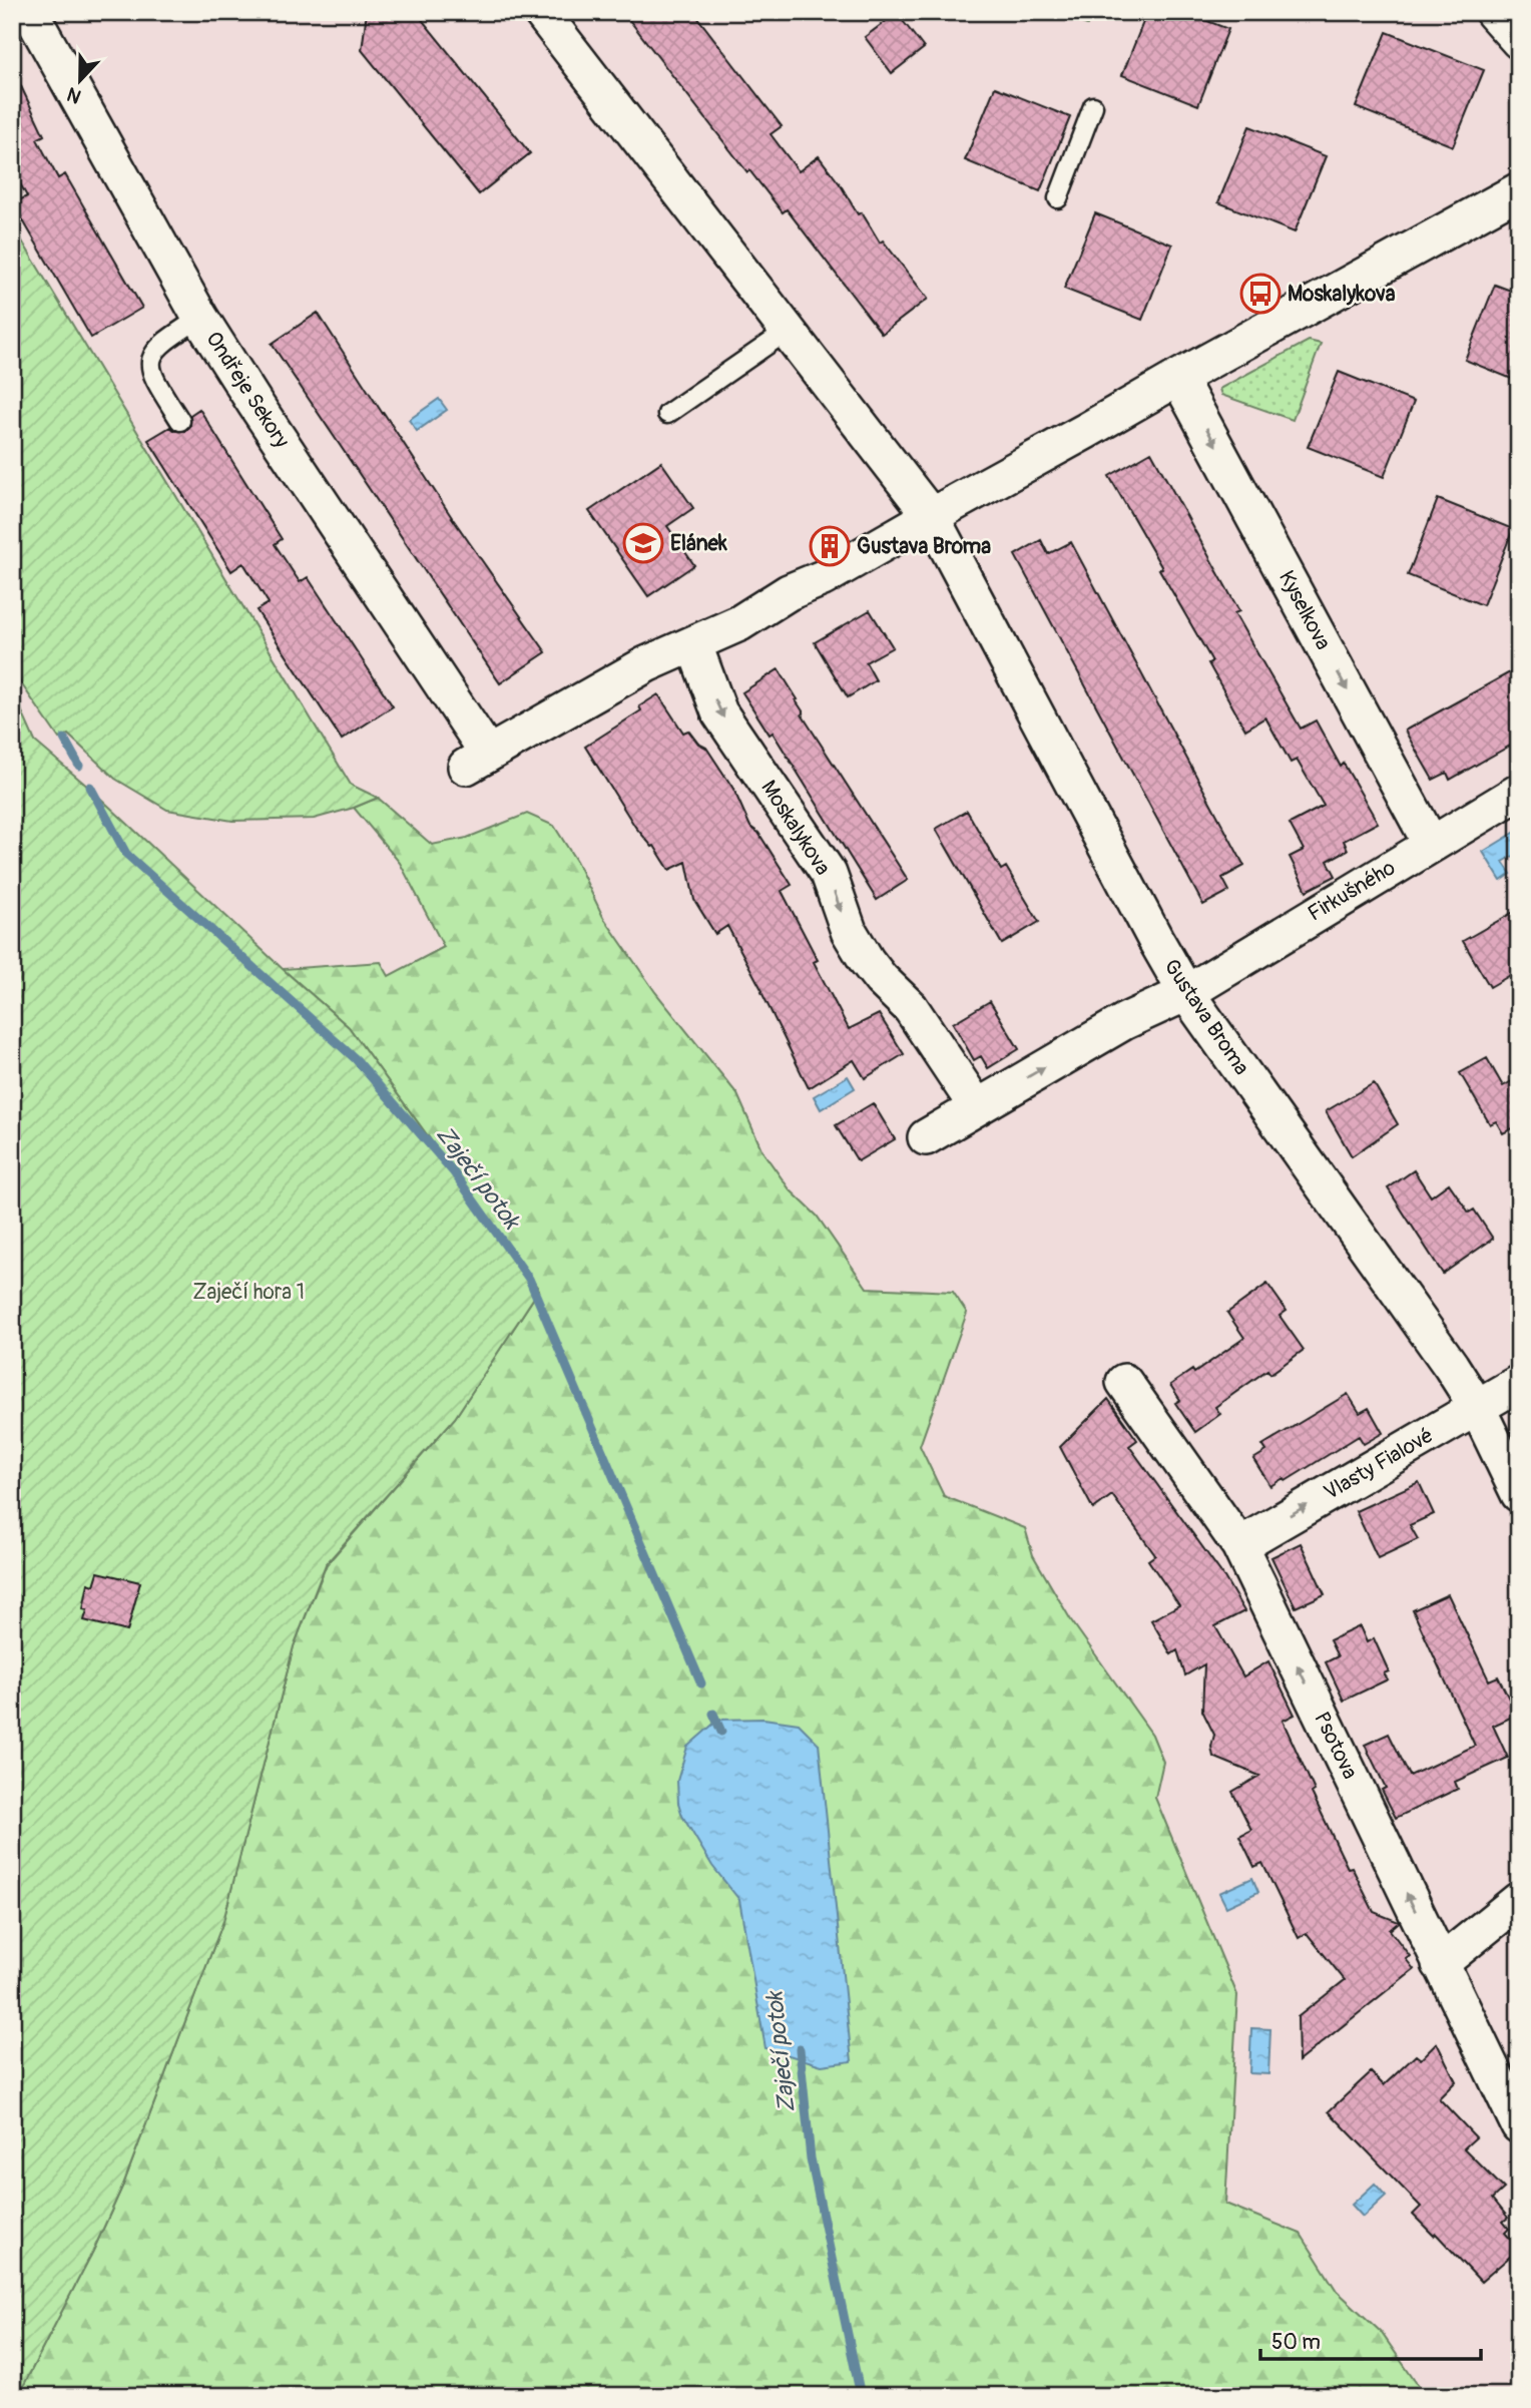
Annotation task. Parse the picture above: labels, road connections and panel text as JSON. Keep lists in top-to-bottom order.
{
  "streets": {
    "street": [
      "Ondřeje Sekory",
      "Kyselkova",
      "Moskalykova",
      "Firkušného",
      "Gustava Broma",
      "Vlasty Fialové",
      "Psotova"
    ]
  },
  "crossings": [
    ["Ondřeje Sekory", "Moskalykova"],
    ["Kyselkova", "Firkušného"],
    ["Firkušného", "Gustava Broma"],
    ["Gustava Broma", "Vlasty Fialové"],
    ["Vlasty Fialové", "Psotova"]
  ],
  "one_way": [
    "Kyselkova",
    "Moskalykova",
    "Vlasty Fialové",
    "Psotova"
  ],
  "water": ["Zaječí potok"],
  "parks": ["Zaječí hora 1"],
  "places": {
    "bus stop": ["Moskalykova"],
    "school or university": ["Elánek"],
    "building": ["Gustava Broma"]
  },
  "scale_bar": "50 m",
  "north": "bottom"
}
